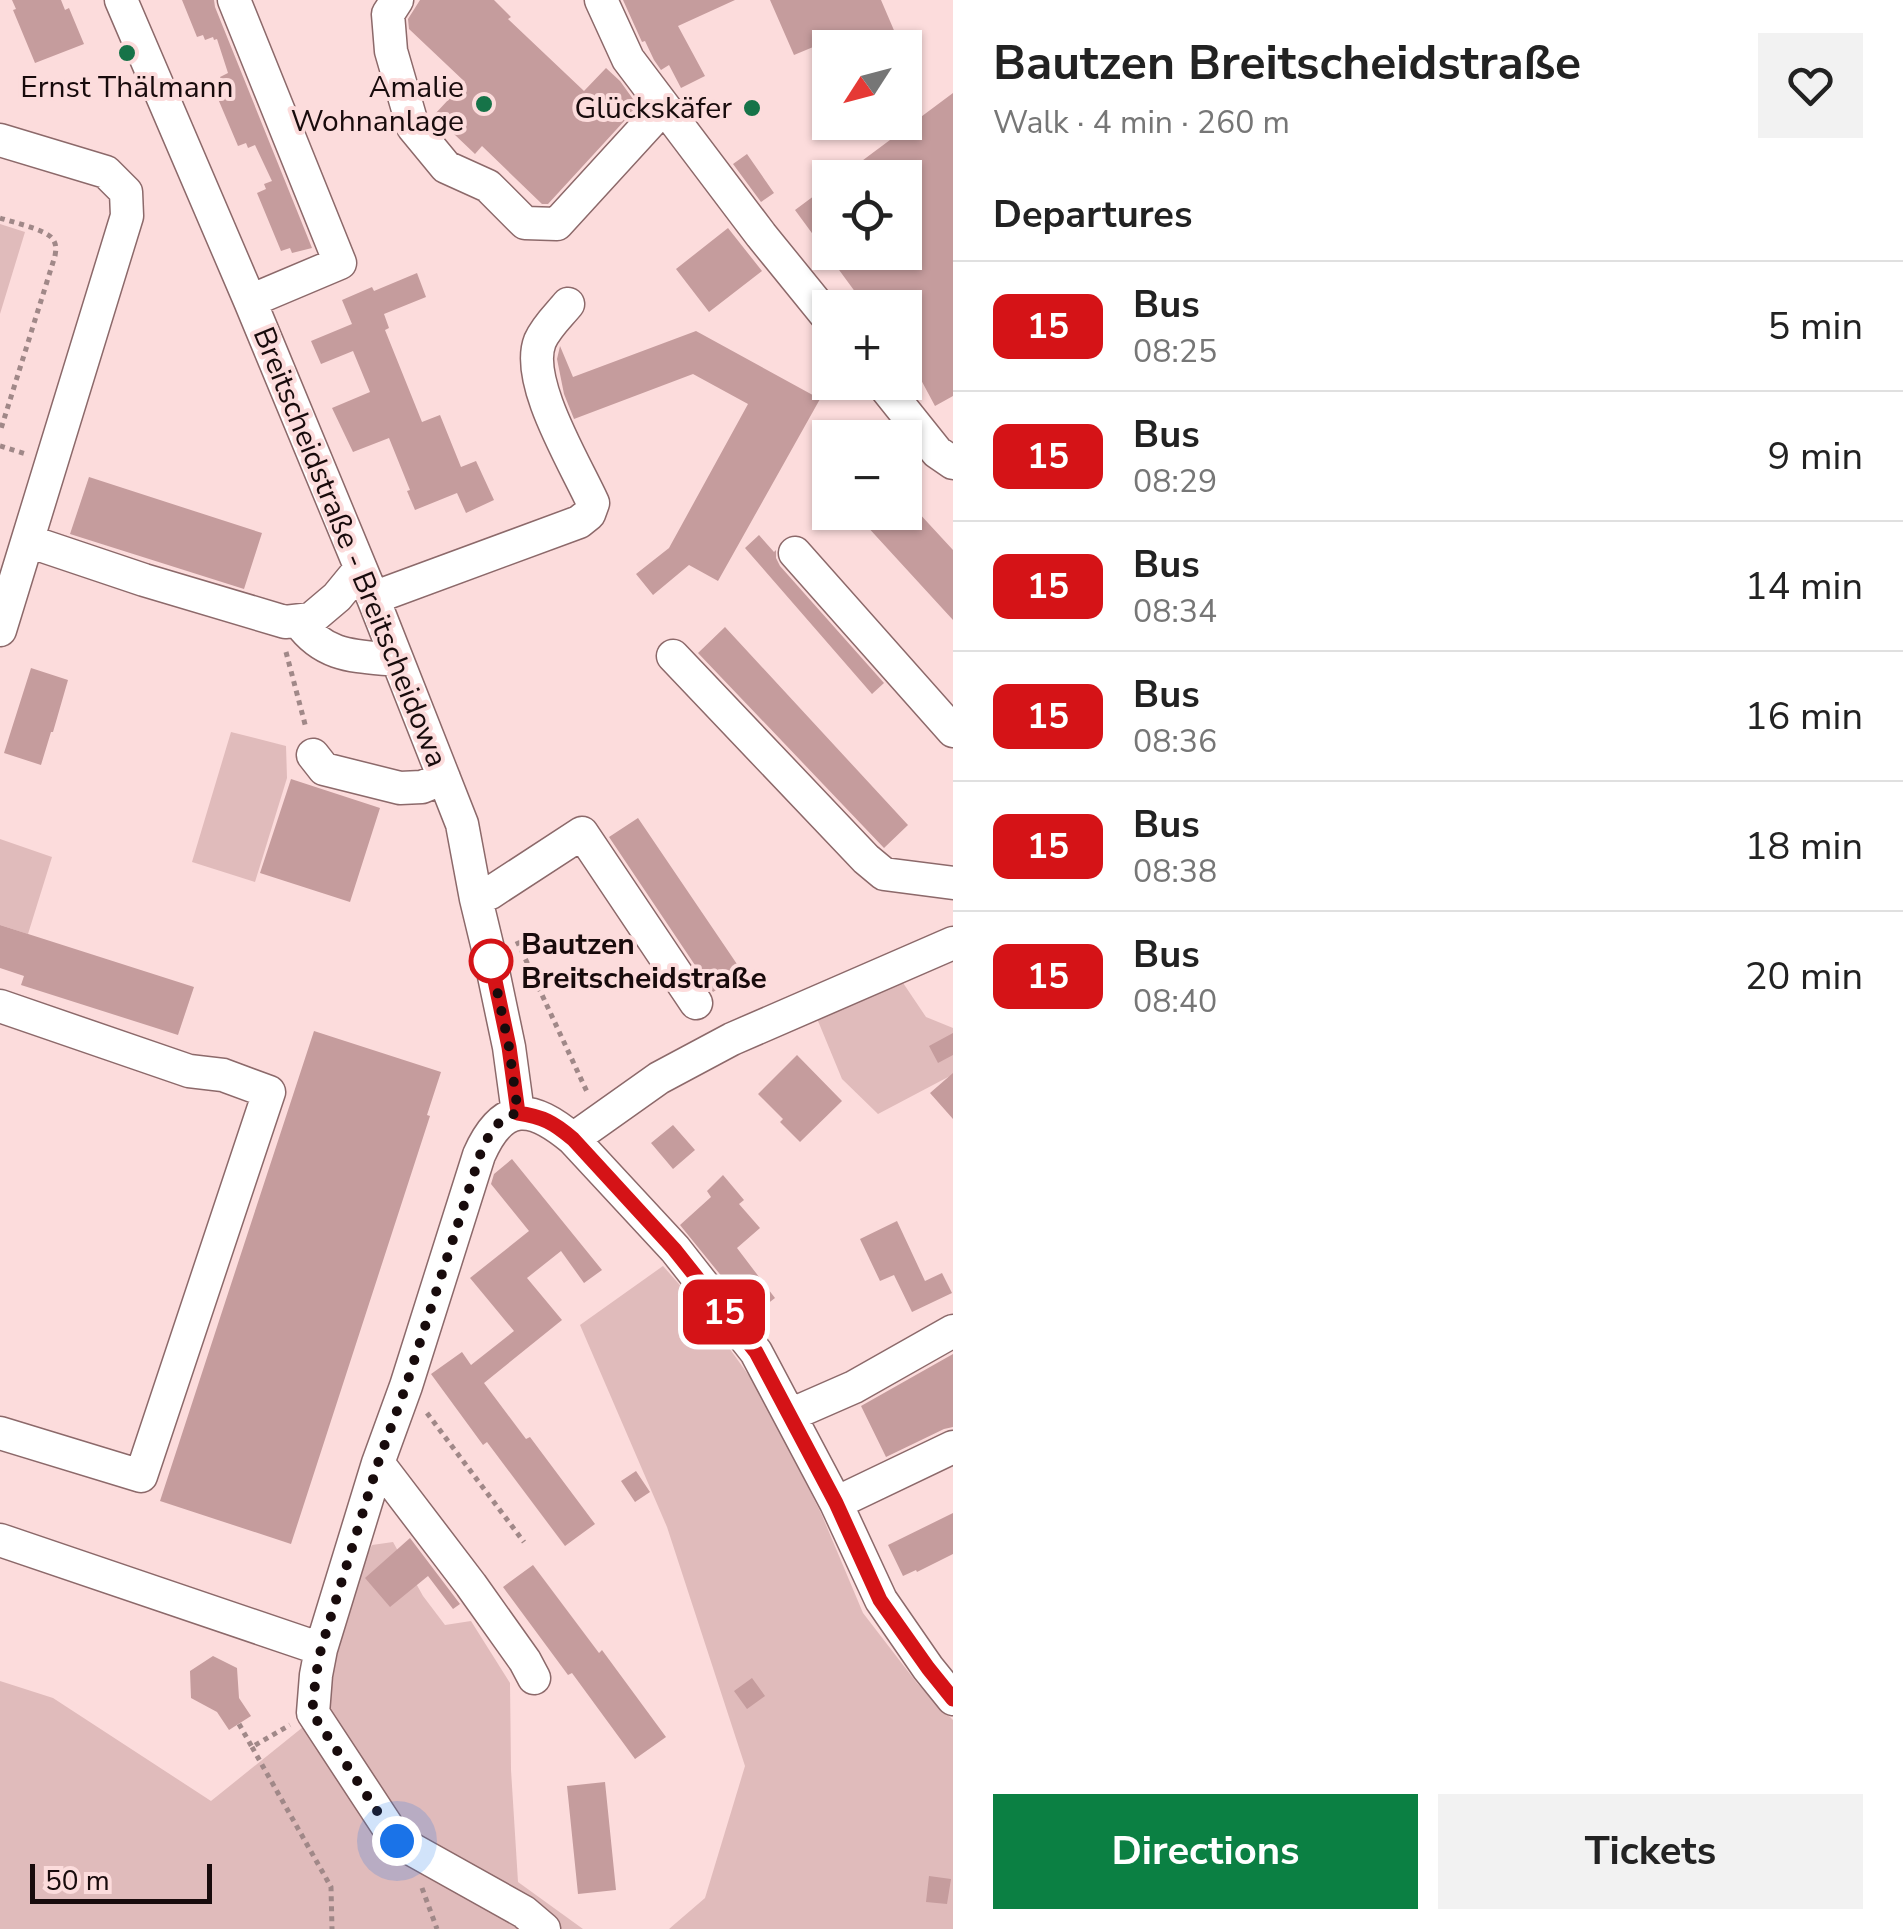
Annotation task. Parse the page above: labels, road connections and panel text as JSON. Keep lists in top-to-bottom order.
{
  "streets": {
    "street": ["Breitscheidstraße - Breitscheidowa"]
  },
  "places": [
    "Ernst Thälmann",
    "Amalie Wohnanlage",
    "Glückskäfer",
    "Bautzen Breitscheidstraße"
  ],
  "lines": ["bus line 15"],
  "scale_bar": "50 m",
  "north": "bottom left",
  "page": {
    "on_map": "15",
    "heading": [
      ["Bautzen Breitscheidstraße", "Walk · 4 min · 260 m"],
      "Departures"
    ],
    "map_buttons": ["+", "−"],
    "list": [
      {
        "mark": "15",
        "name": "Bus",
        "note": "08:25",
        "value": "5 min"
      },
      {
        "mark": "15",
        "name": "Bus",
        "note": "08:29",
        "value": "9 min"
      },
      {
        "mark": "15",
        "name": "Bus",
        "note": "08:34",
        "value": "14 min"
      },
      {
        "mark": "15",
        "name": "Bus",
        "note": "08:36",
        "value": "16 min"
      },
      {
        "mark": "15",
        "name": "Bus",
        "note": "08:38",
        "value": "18 min"
      },
      {
        "mark": "15",
        "name": "Bus",
        "note": "08:40",
        "value": "20 min"
      }
    ],
    "buttons": ["Directions", "Tickets"],
    "scale": "50 m"
  }
}
